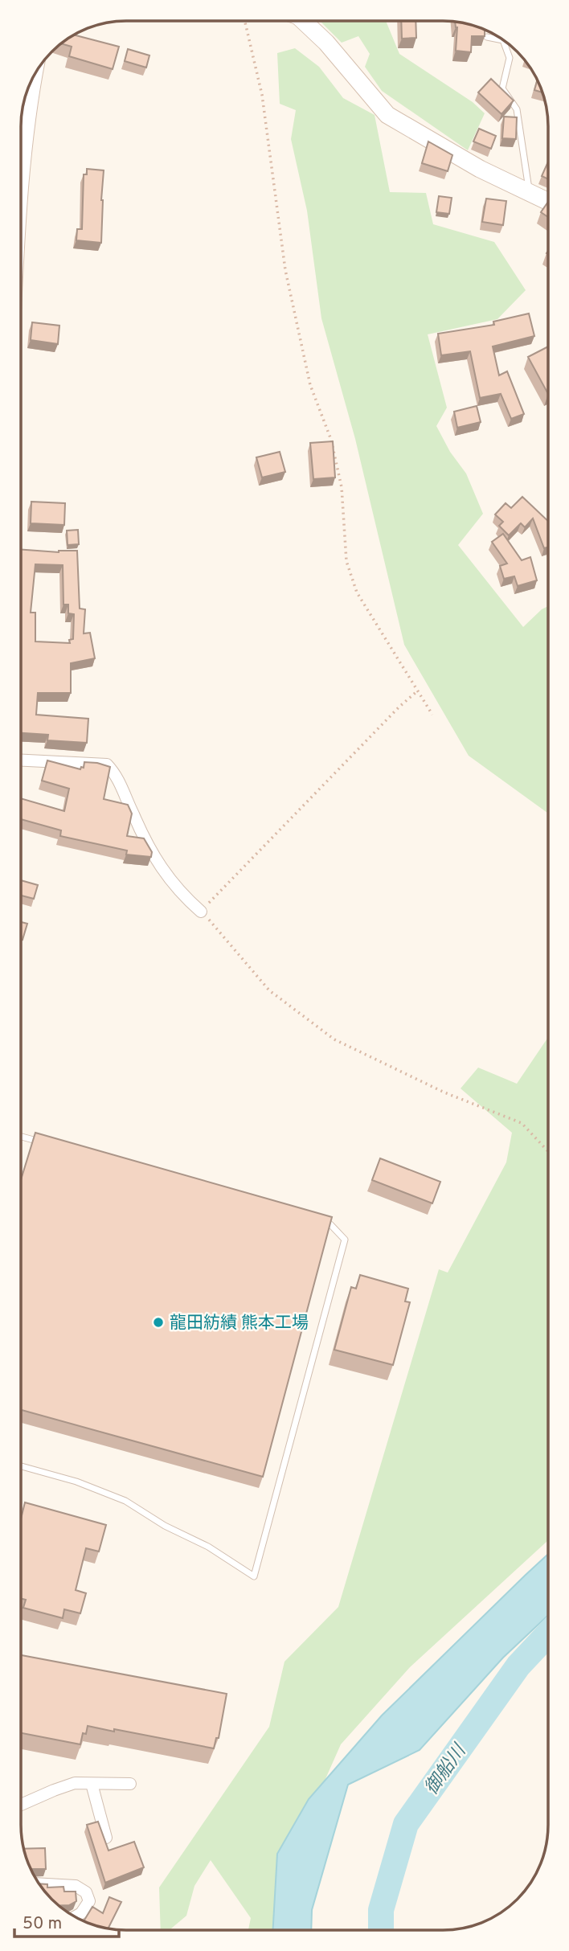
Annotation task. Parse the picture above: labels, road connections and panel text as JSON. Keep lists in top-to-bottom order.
{
  "water": ["御船川"],
  "places": ["龍田紡績 熊本工場"],
  "scale_bar": "50 m"
}
